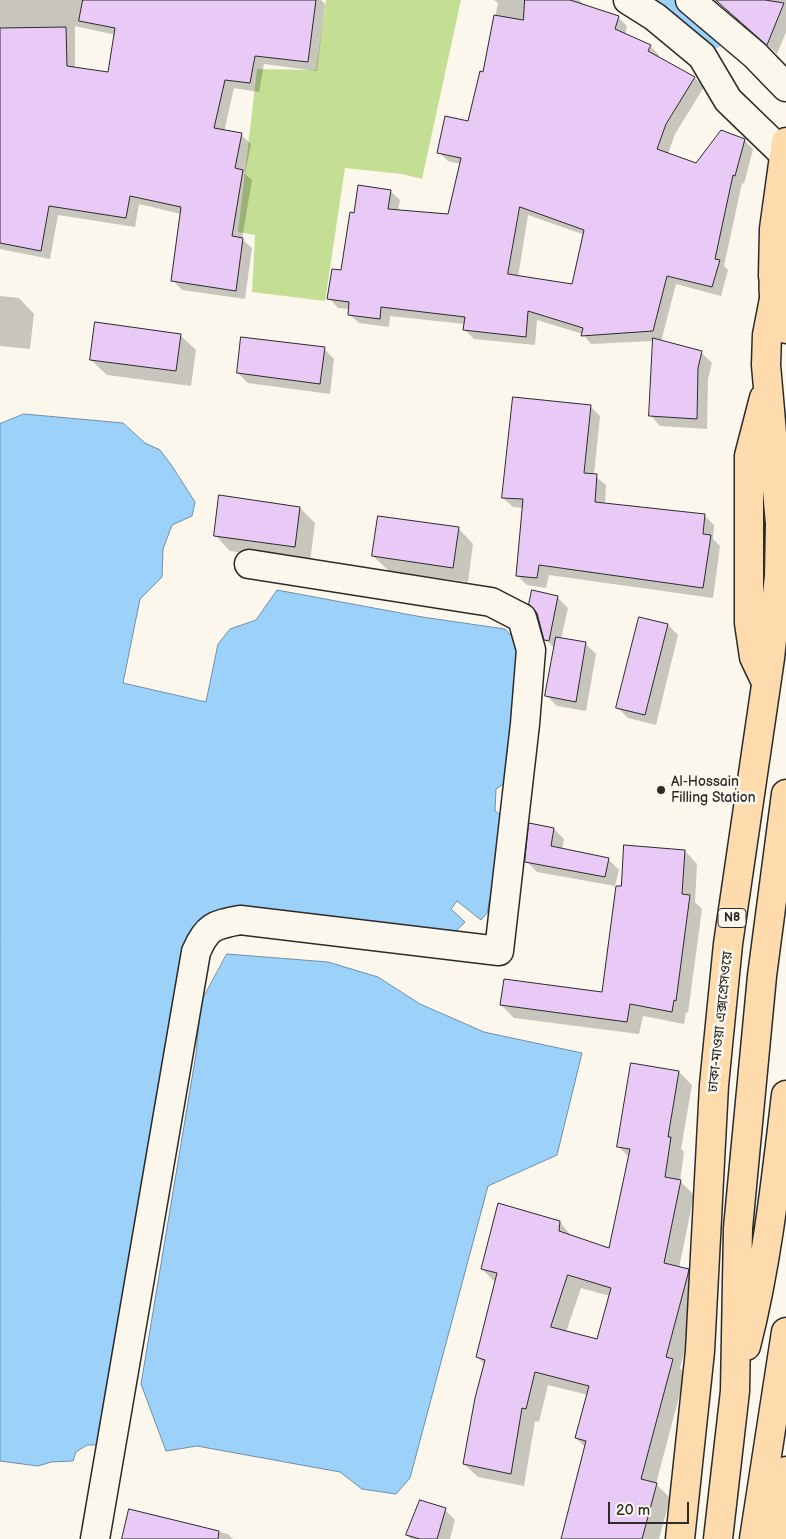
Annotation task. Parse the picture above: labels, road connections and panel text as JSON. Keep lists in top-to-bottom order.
{
  "streets": {
    "main road": ["N8", "ঢাকা-মাওয়া এক্সপ্রেসওয়ে"]
  },
  "places": ["Al-Hossain Filling Station"],
  "scale_bar": "20 m"
}
